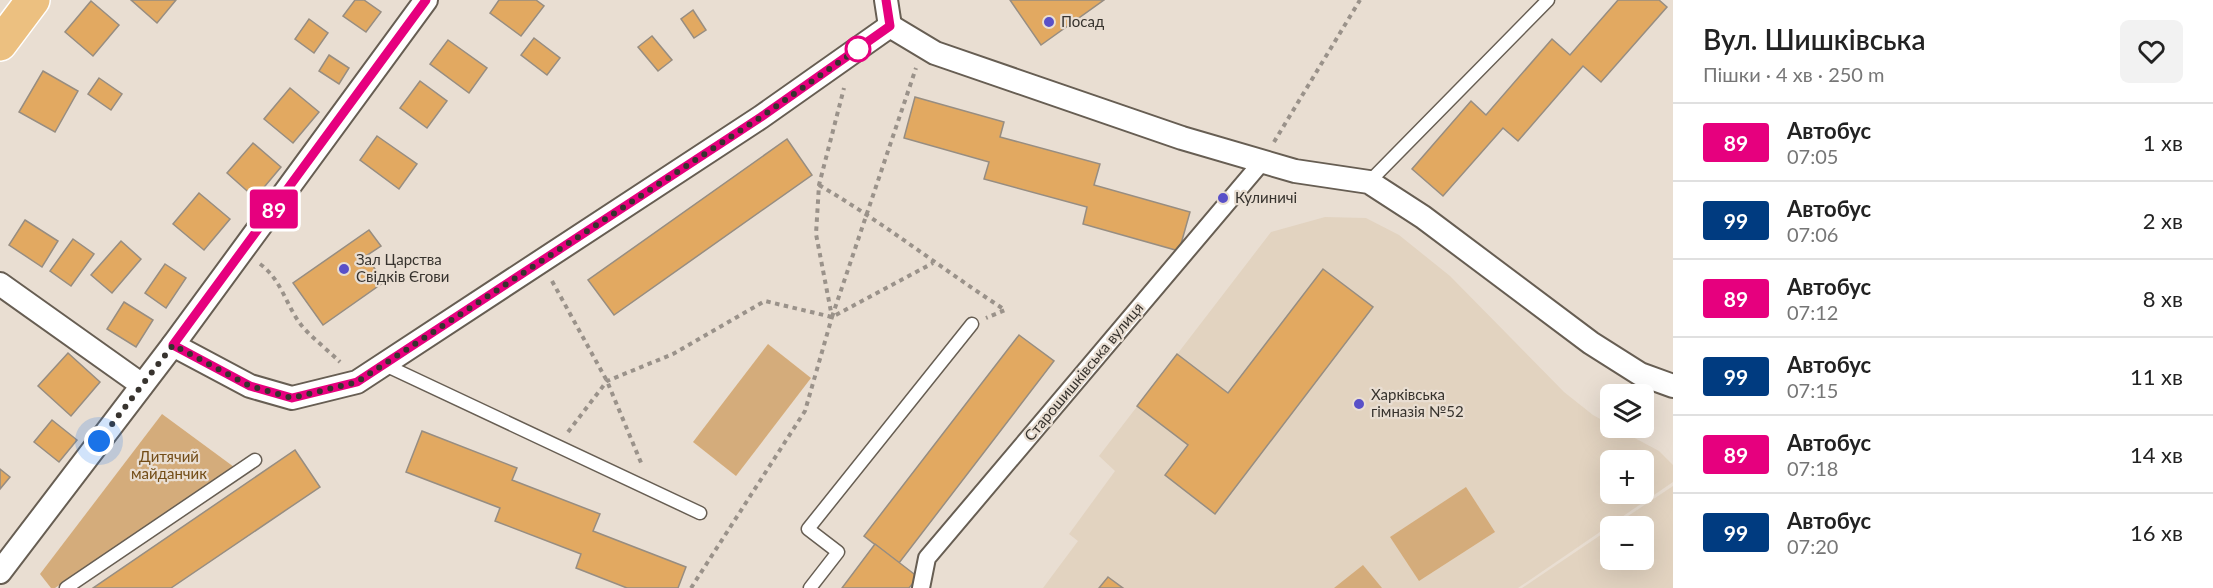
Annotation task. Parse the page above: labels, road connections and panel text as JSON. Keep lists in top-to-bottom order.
{
  "streets": {
    "street": ["Старошишківська вулиця"]
  },
  "parks": ["Дитячий майданчик"],
  "places": [
    "Посад",
    "Кулиничі",
    "Зал Царства Свідків Єгови",
    "Харківська гімназія №52"
  ],
  "lines": ["bus line 89"],
  "page": {
    "on_map": "89",
    "heading": ["Вул. Шишківська", "Пішки · 4 хв · 250 m"],
    "list": [
      {
        "mark": "89",
        "name": "Автобус",
        "note": "07:05",
        "value": "1 хв"
      },
      {
        "mark": "99",
        "name": "Автобус",
        "note": "07:06",
        "value": "2 хв"
      },
      {
        "mark": "89",
        "name": "Автобус",
        "note": "07:12",
        "value": "8 хв"
      },
      {
        "mark": "99",
        "name": "Автобус",
        "note": "07:15",
        "value": "11 хв"
      },
      {
        "mark": "89",
        "name": "Автобус",
        "note": "07:18",
        "value": "14 хв"
      },
      {
        "mark": "99",
        "name": "Автобус",
        "note": "07:20",
        "value": "16 хв"
      }
    ],
    "map_buttons": ["+", "−"]
  }
}
